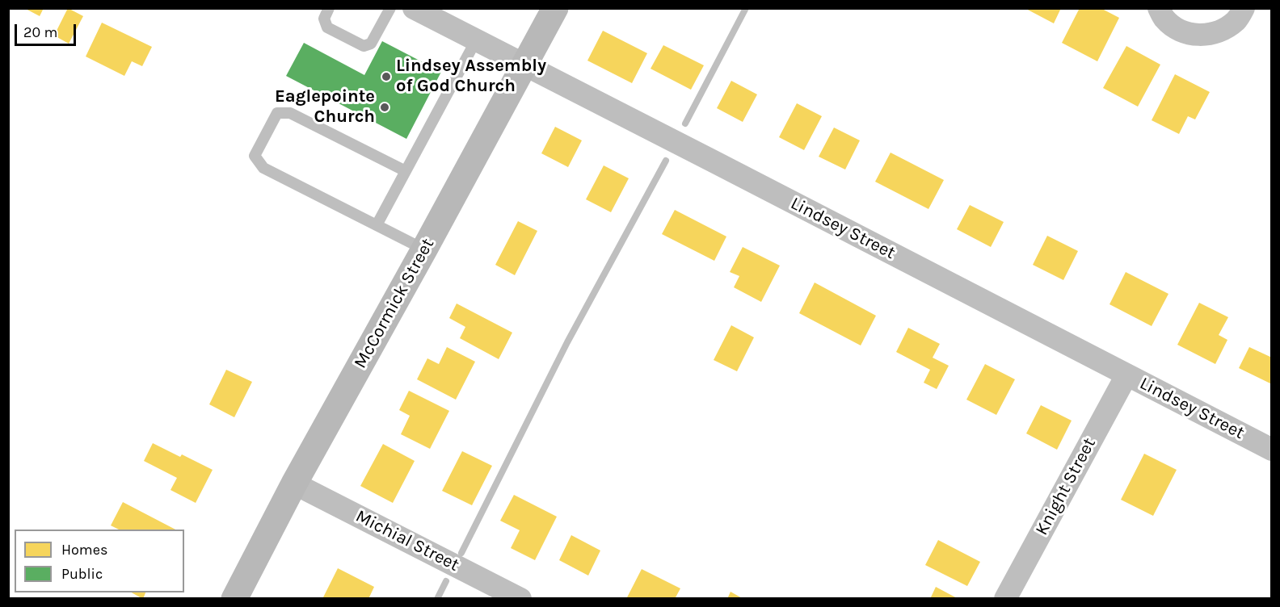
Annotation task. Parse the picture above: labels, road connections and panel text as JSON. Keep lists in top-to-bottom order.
{
  "streets": {
    "street": [
      "Lindsey Street",
      "McCormick Street",
      "Knight Street",
      "Michial Street"
    ]
  },
  "crossings": [
    ["Lindsey Street", "McCormick Street"],
    ["Lindsey Street", "Knight Street"],
    ["McCormick Street", "Michial Street"]
  ],
  "places": ["Lindsey Assembly of God Church", "Eaglepointe Church"],
  "legend": ["Homes", "Public"],
  "scale_bar": "20 m"
}
